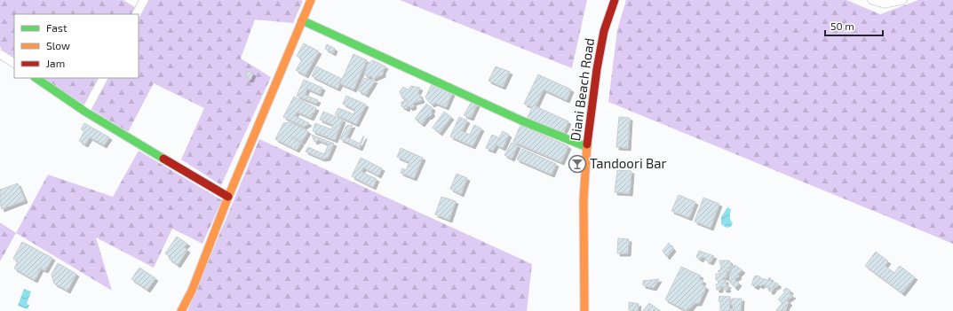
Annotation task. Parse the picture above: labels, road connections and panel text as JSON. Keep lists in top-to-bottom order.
{
  "streets": {
    "street": ["Diani Beach Road"]
  },
  "places": {
    "bar": ["Tandoori Bar"]
  },
  "legend": ["Fast", "Slow", "Jam"],
  "scale_bar": "50 m"
}
